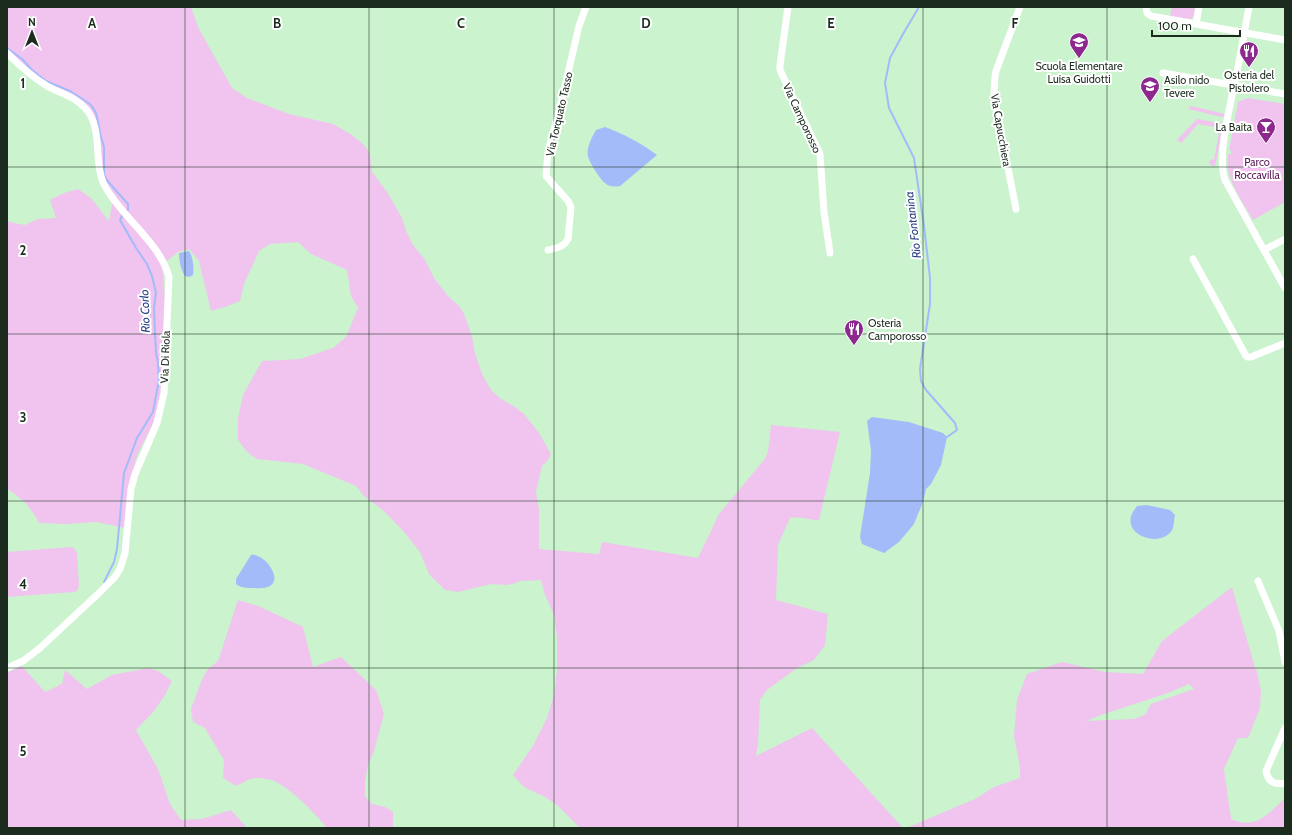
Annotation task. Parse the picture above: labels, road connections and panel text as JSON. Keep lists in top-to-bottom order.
{
  "streets": {
    "street": [
      "Via Torquato Tasso",
      "Via Camporosso",
      "Via Capucchiera",
      "Via Di Riola"
    ]
  },
  "water": ["Rio Fontanina", "Rio Corlo"],
  "parks": ["Parco Roccavilla"],
  "places": {
    "school or university": ["Scuola Elementare Luisa Guidotti", "Asilo nido Tevere"],
    "restaurant": ["Osteria del Pistolero", "Osteria Camporosso"],
    "bar": ["La Baita"]
  },
  "scale_bar": "100 m",
  "north": "top",
  "grid": {
    "columns": [
      "A",
      "B",
      "C",
      "D",
      "E",
      "F"
    ],
    "rows": [
      "1",
      "2",
      "3",
      "4",
      "5"
    ]
  }
}
